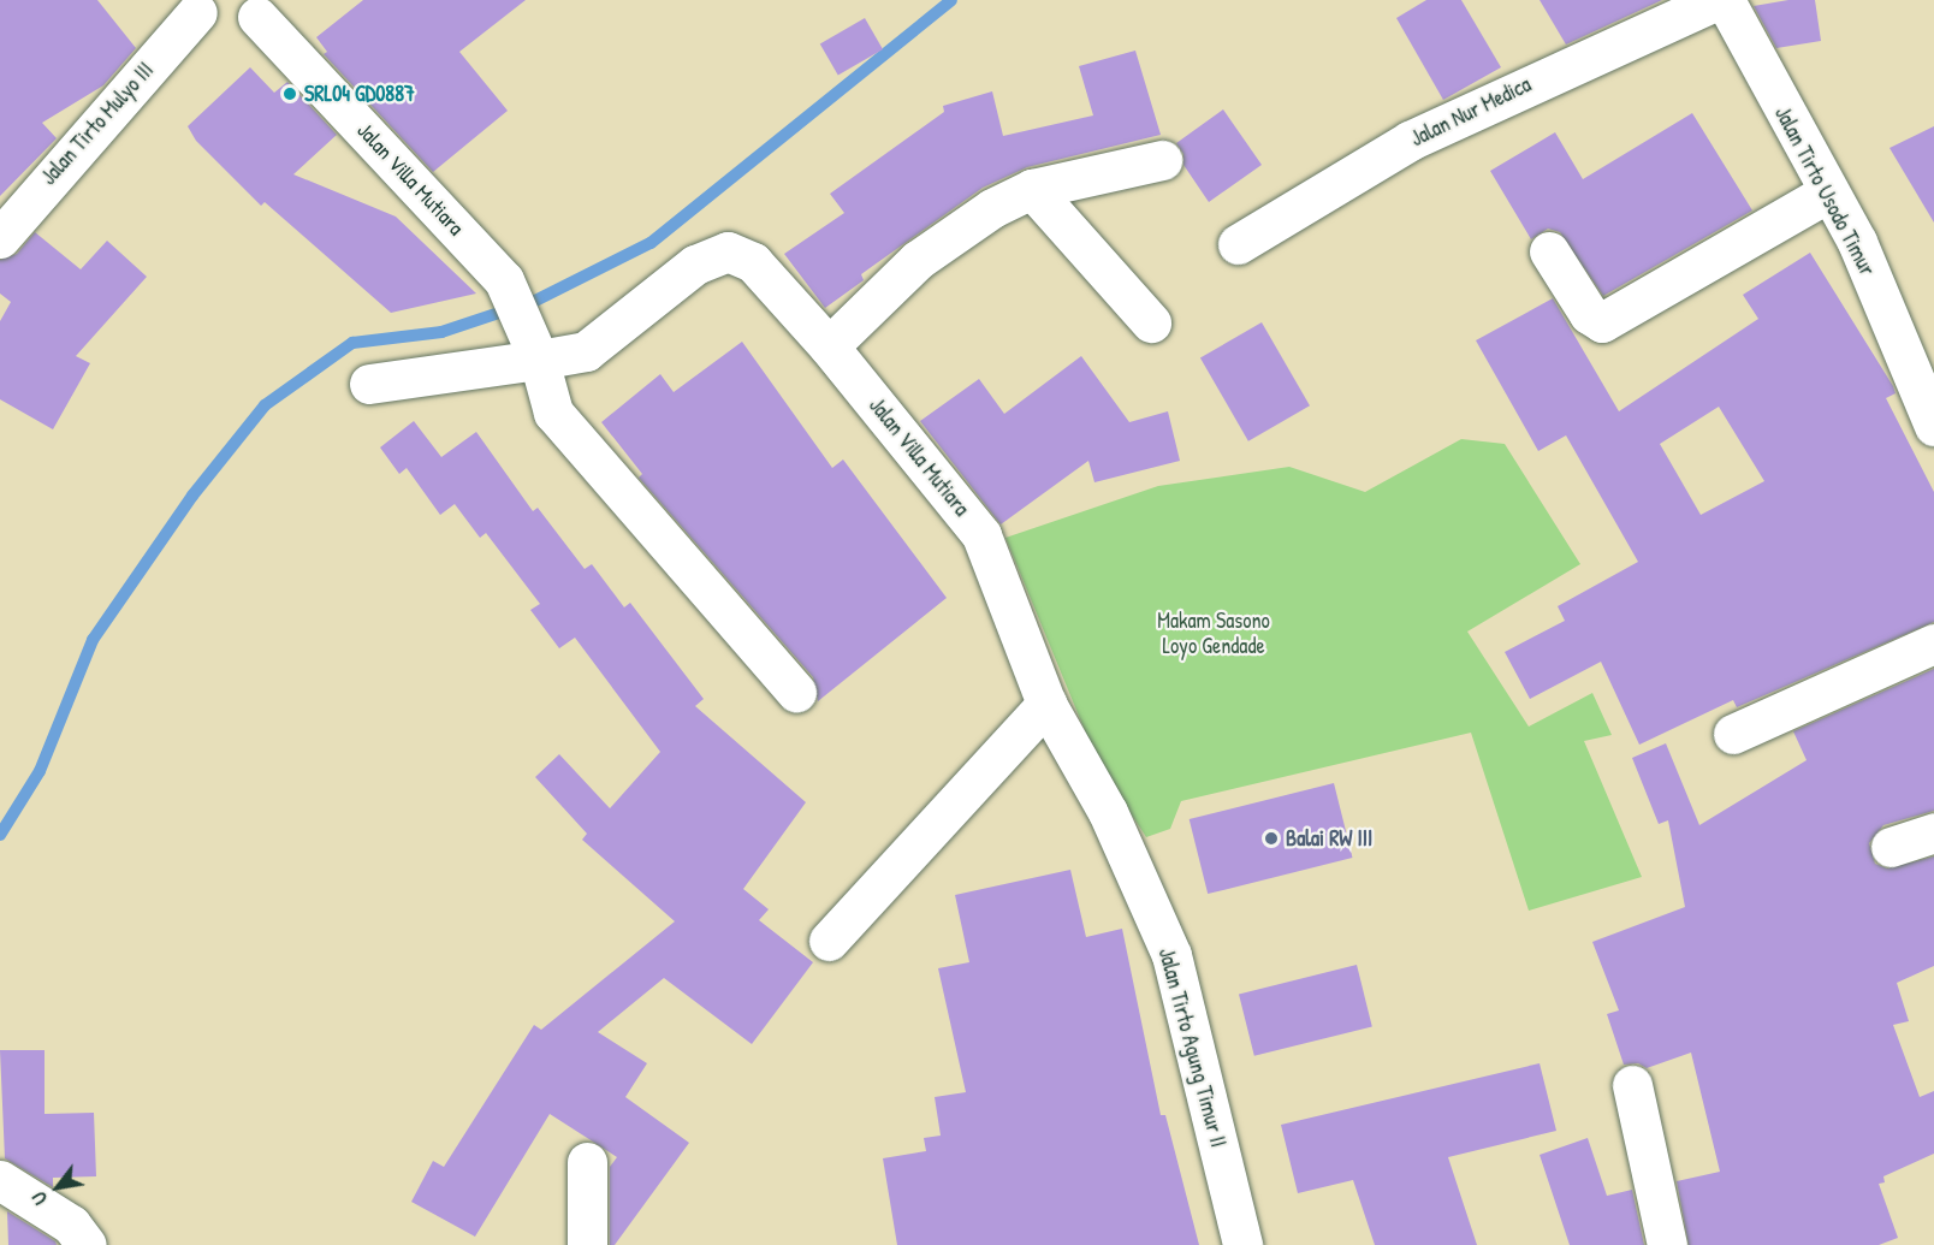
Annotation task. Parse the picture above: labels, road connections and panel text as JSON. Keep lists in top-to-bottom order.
{
  "streets": {
    "street": [
      "Jalan Nur Medica",
      "Jalan Tirto Mulyo III",
      "Jalan Villa Mutiara",
      "Jalan Tirto Usodo Timur",
      "Jalan Tirto Agung Timur II"
    ]
  },
  "crossings": [
    ["Jalan Villa Mutiara", "Jalan Tirto Agung Timur II"]
  ],
  "parks": ["Makam Sasono Loyo Gendade"],
  "places": ["SRL04 GD0887", "Balai RW III"],
  "north": "bottom left"
}
